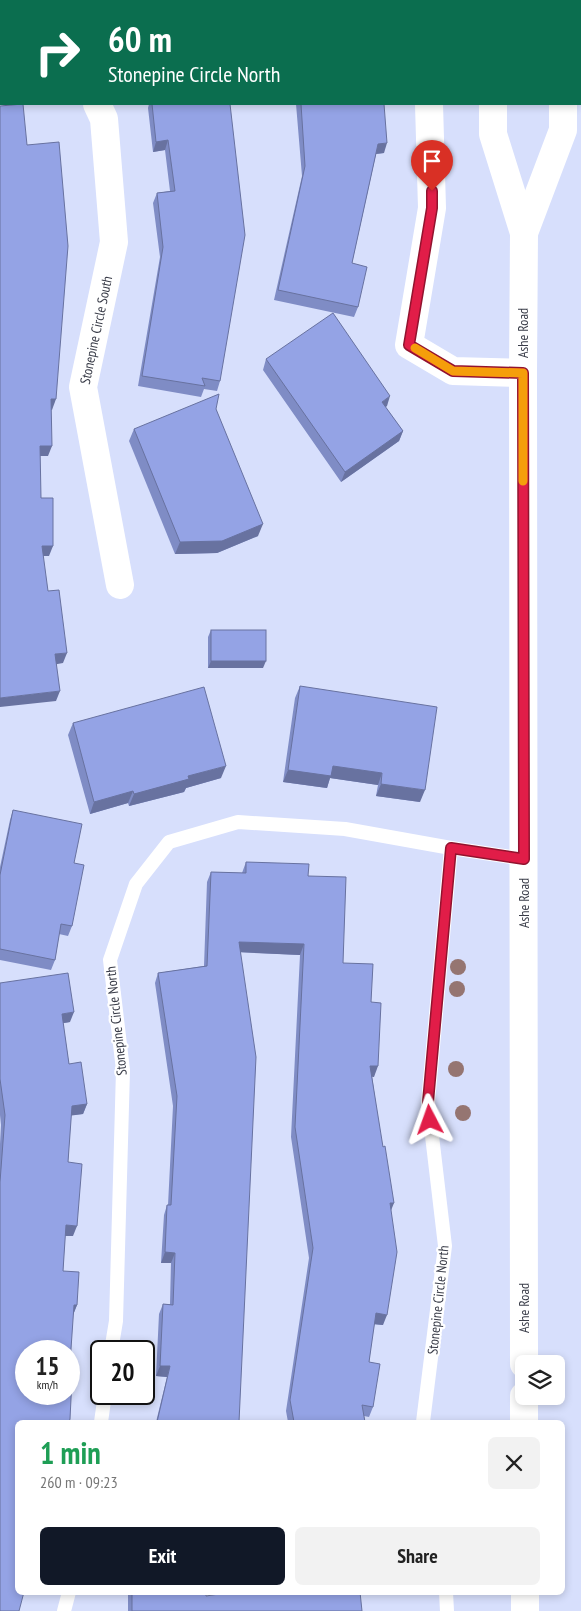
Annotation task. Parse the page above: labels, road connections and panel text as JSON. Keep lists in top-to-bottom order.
{
  "streets": {
    "street": ["Stonepine Circle South", "Ashe Road"],
    "lane": ["Stonepine Circle North"]
  },
  "crossings": [
    ["Ashe Road", "Stonepine Circle North"]
  ],
  "page": {
    "turn": ["60 m", "Stonepine Circle North"],
    "speed": "15 km/h",
    "limit": "20",
    "heading": ["1 min", "260 m · 09:23"],
    "buttons": ["Exit", "Share"]
  }
}
